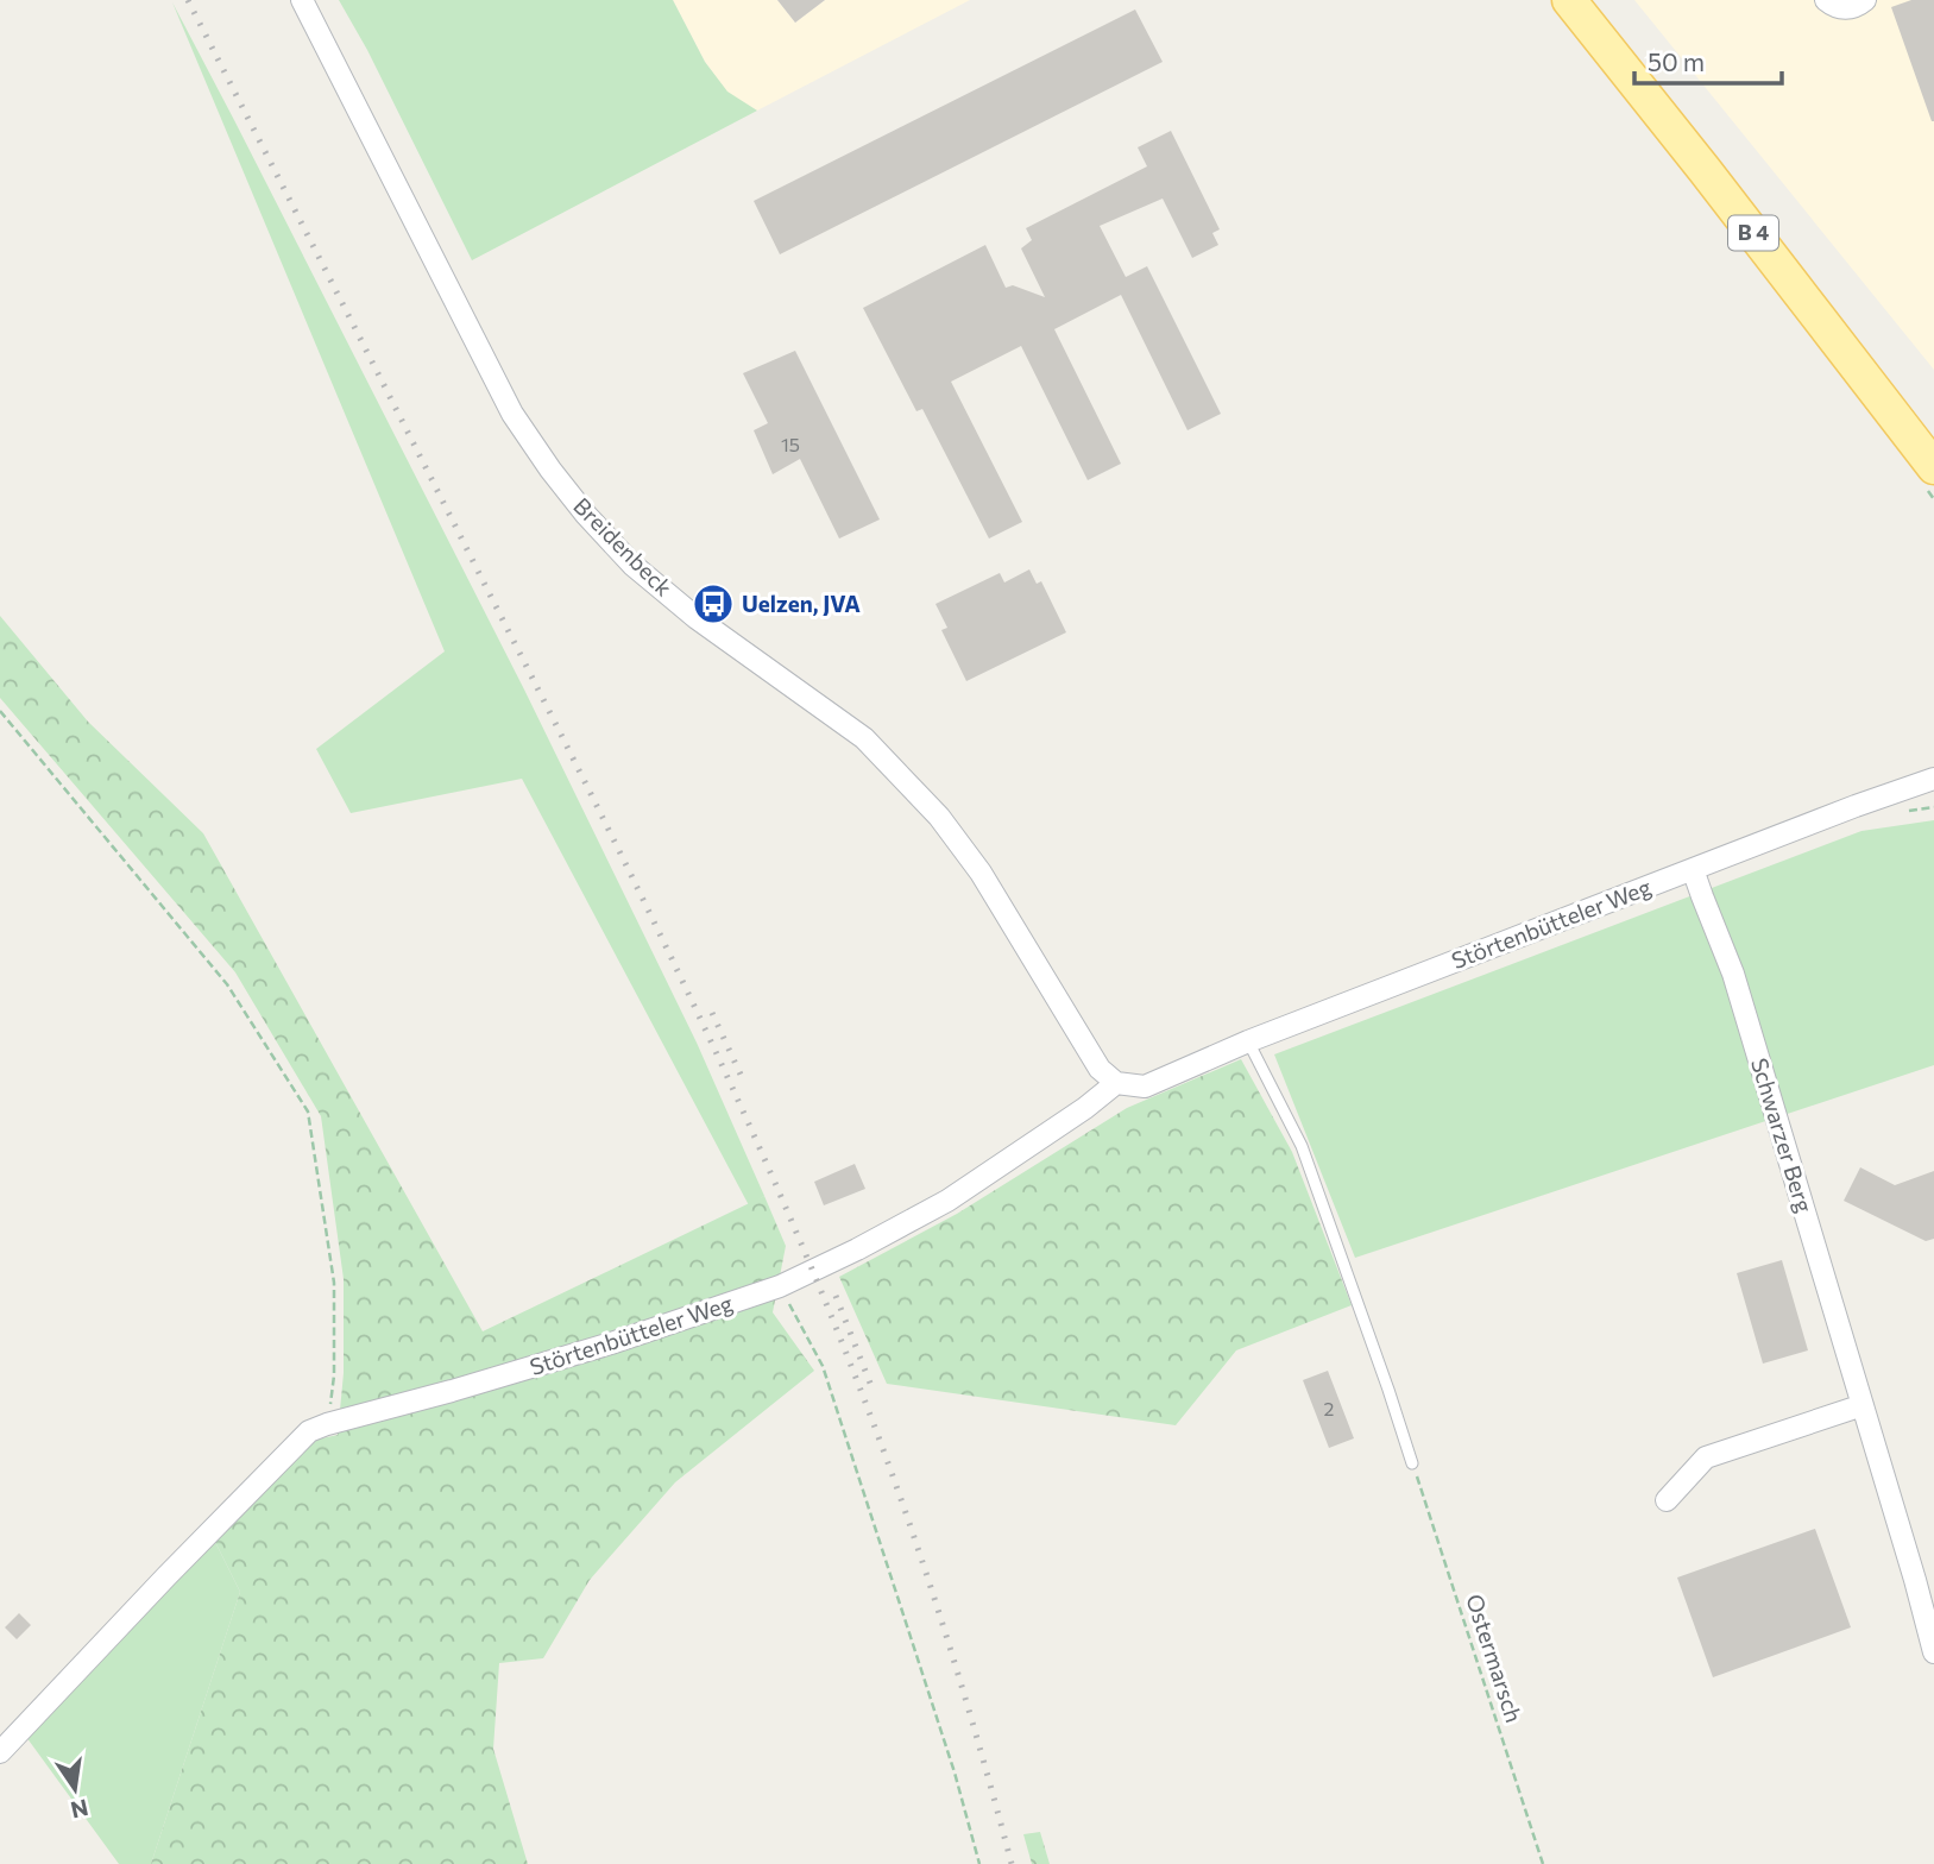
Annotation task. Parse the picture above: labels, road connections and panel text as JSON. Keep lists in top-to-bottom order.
{
  "streets": {
    "main road": ["B 4"],
    "street": ["Breidenbeck", "Störtenbütteler Weg", "Schwarzer Berg"],
    "path": ["Ostermarsch"]
  },
  "crossings": [
    ["Breidenbeck", "Störtenbütteler Weg"],
    ["Störtenbütteler Weg", "Schwarzer Berg"]
  ],
  "places": {
    "bus stop": ["Uelzen, JVA"]
  },
  "house_numbers": ["15", "2"],
  "scale_bar": "50 m",
  "north": "bottom"
}
